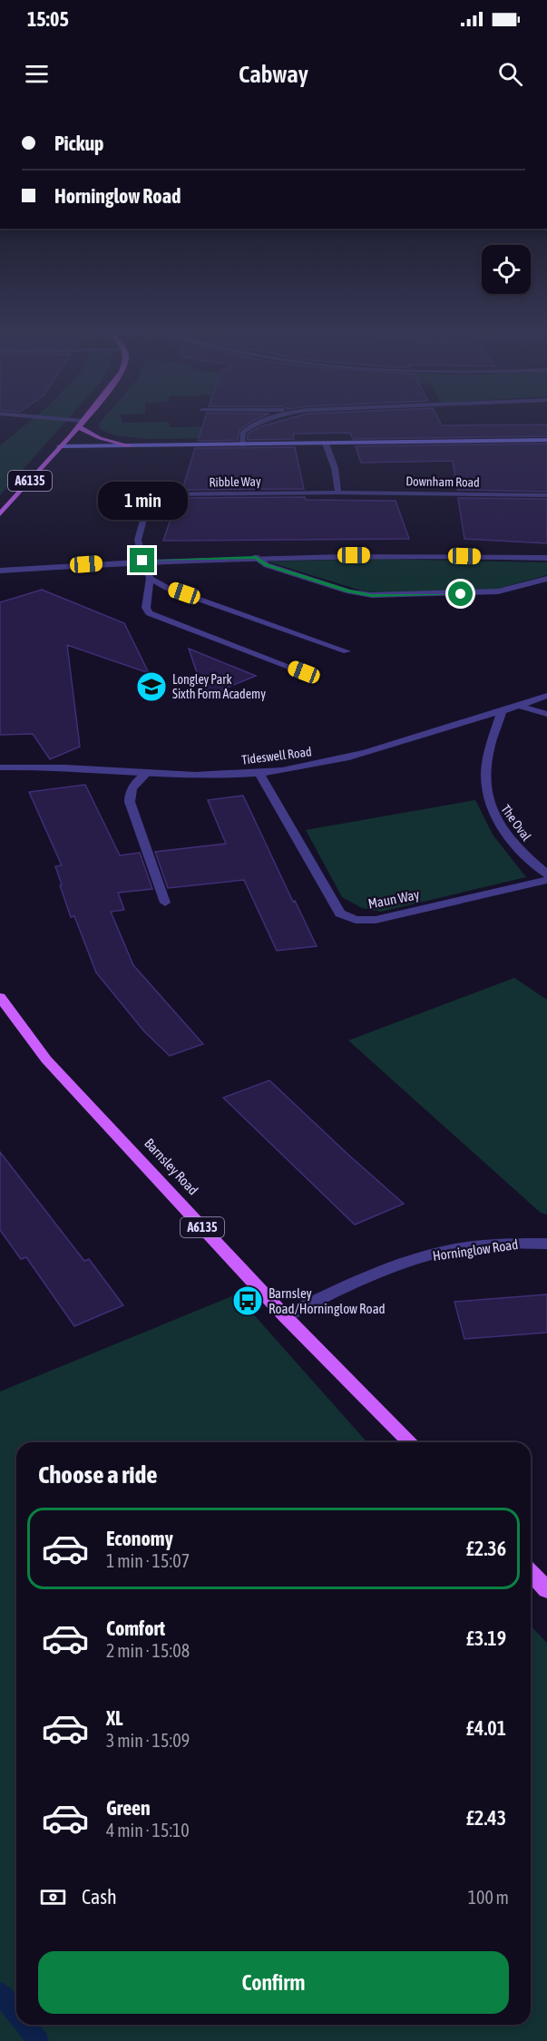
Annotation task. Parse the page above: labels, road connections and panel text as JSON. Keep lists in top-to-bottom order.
{
  "streets": {
    "main road": ["A6135", "Barnsley Road"],
    "street": [
      "Ribble Way",
      "Downham Road",
      "Tideswell Road",
      "The Oval",
      "Maun Way",
      "Horninglow Road"
    ]
  },
  "crossings": [
    ["Ribble Way", "Downham Road"],
    ["Tideswell Road", "The Oval"],
    ["Tideswell Road", "Maun Way"],
    ["Barnsley Road", "Horninglow Road"]
  ],
  "places": {
    "school or university": ["Longley Park Sixth Form Academy"],
    "bus stop": ["Barnsley Road/Horninglow Road"]
  },
  "page": {
    "status": "15:05",
    "header": "Cabway",
    "banner": ["Pickup", "Horninglow Road"],
    "bubble": "1 min",
    "heading": "Choose a ride",
    "list": [
      {
        "name": "Economy",
        "note": "1 min · 15:07",
        "value": "£2.36"
      },
      {
        "name": "Comfort",
        "note": "2 min · 15:08",
        "value": "£3.19"
      },
      {
        "name": "XL",
        "note": "3 min · 15:09",
        "value": "£4.01"
      },
      {
        "name": "Green",
        "note": "4 min · 15:10",
        "value": "£2.43"
      }
    ],
    "pay": ["Cash", "100 m"],
    "buttons": "Confirm"
  }
}
